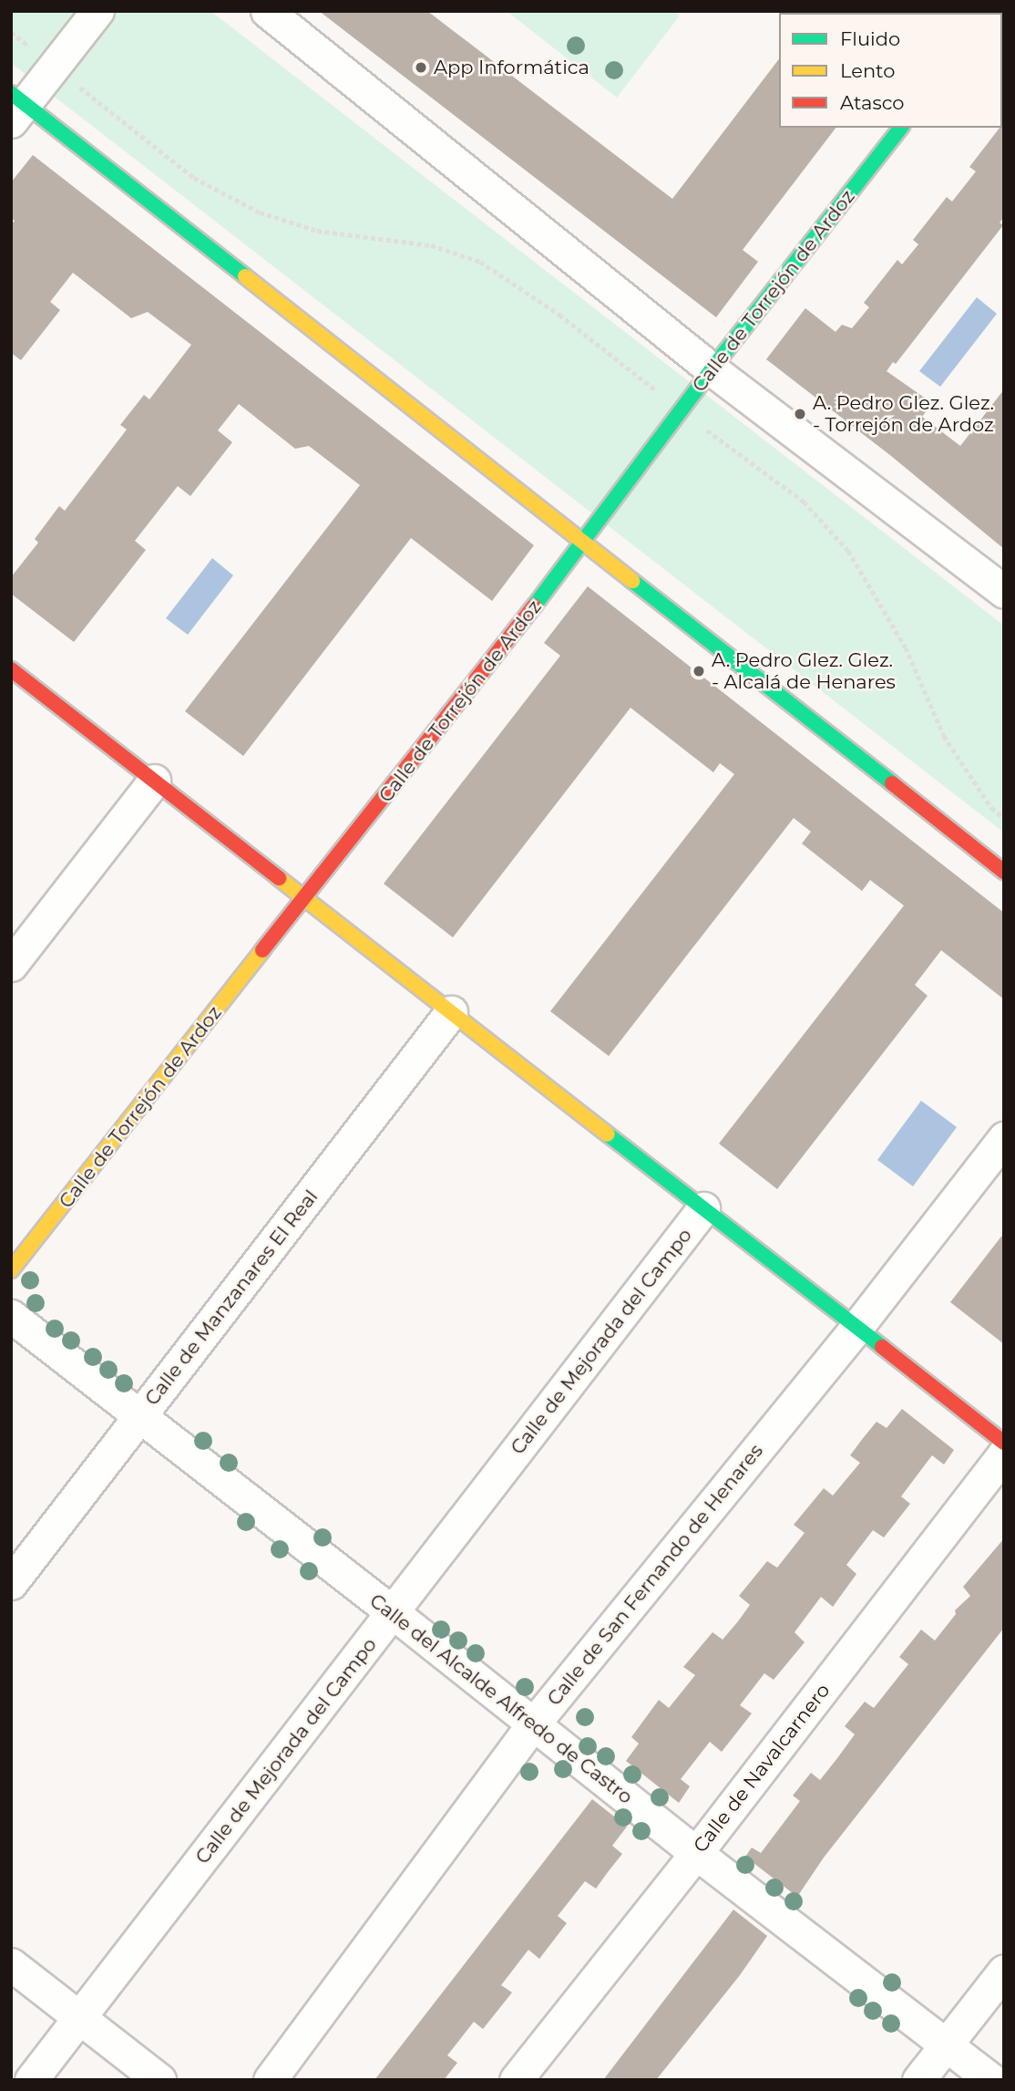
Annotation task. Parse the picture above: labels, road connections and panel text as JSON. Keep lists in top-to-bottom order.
{
  "streets": {
    "street": [
      "Calle de Torrejón de Ardoz",
      "Calle de Manzanares El Real",
      "Calle de Mejorada del Campo",
      "Calle de San Fernando de Henares",
      "Calle del Alcalde Alfredo de Castro",
      "Calle de Navalcarnero"
    ]
  },
  "crossings": [
    ["Calle de Manzanares El Real", "Calle del Alcalde Alfredo de Castro"],
    ["Calle de Mejorada del Campo", "Calle del Alcalde Alfredo de Castro"],
    ["Calle de San Fernando de Henares", "Calle del Alcalde Alfredo de Castro"],
    ["Calle del Alcalde Alfredo de Castro", "Calle de Navalcarnero"]
  ],
  "places": ["App Informática", "A. Pedro Glez. Glez. - Torrejón de Ardoz", "A. Pedro Glez. Glez. - Alcalá de Henares"],
  "legend": ["Fluido", "Lento", "Atasco"]
}
